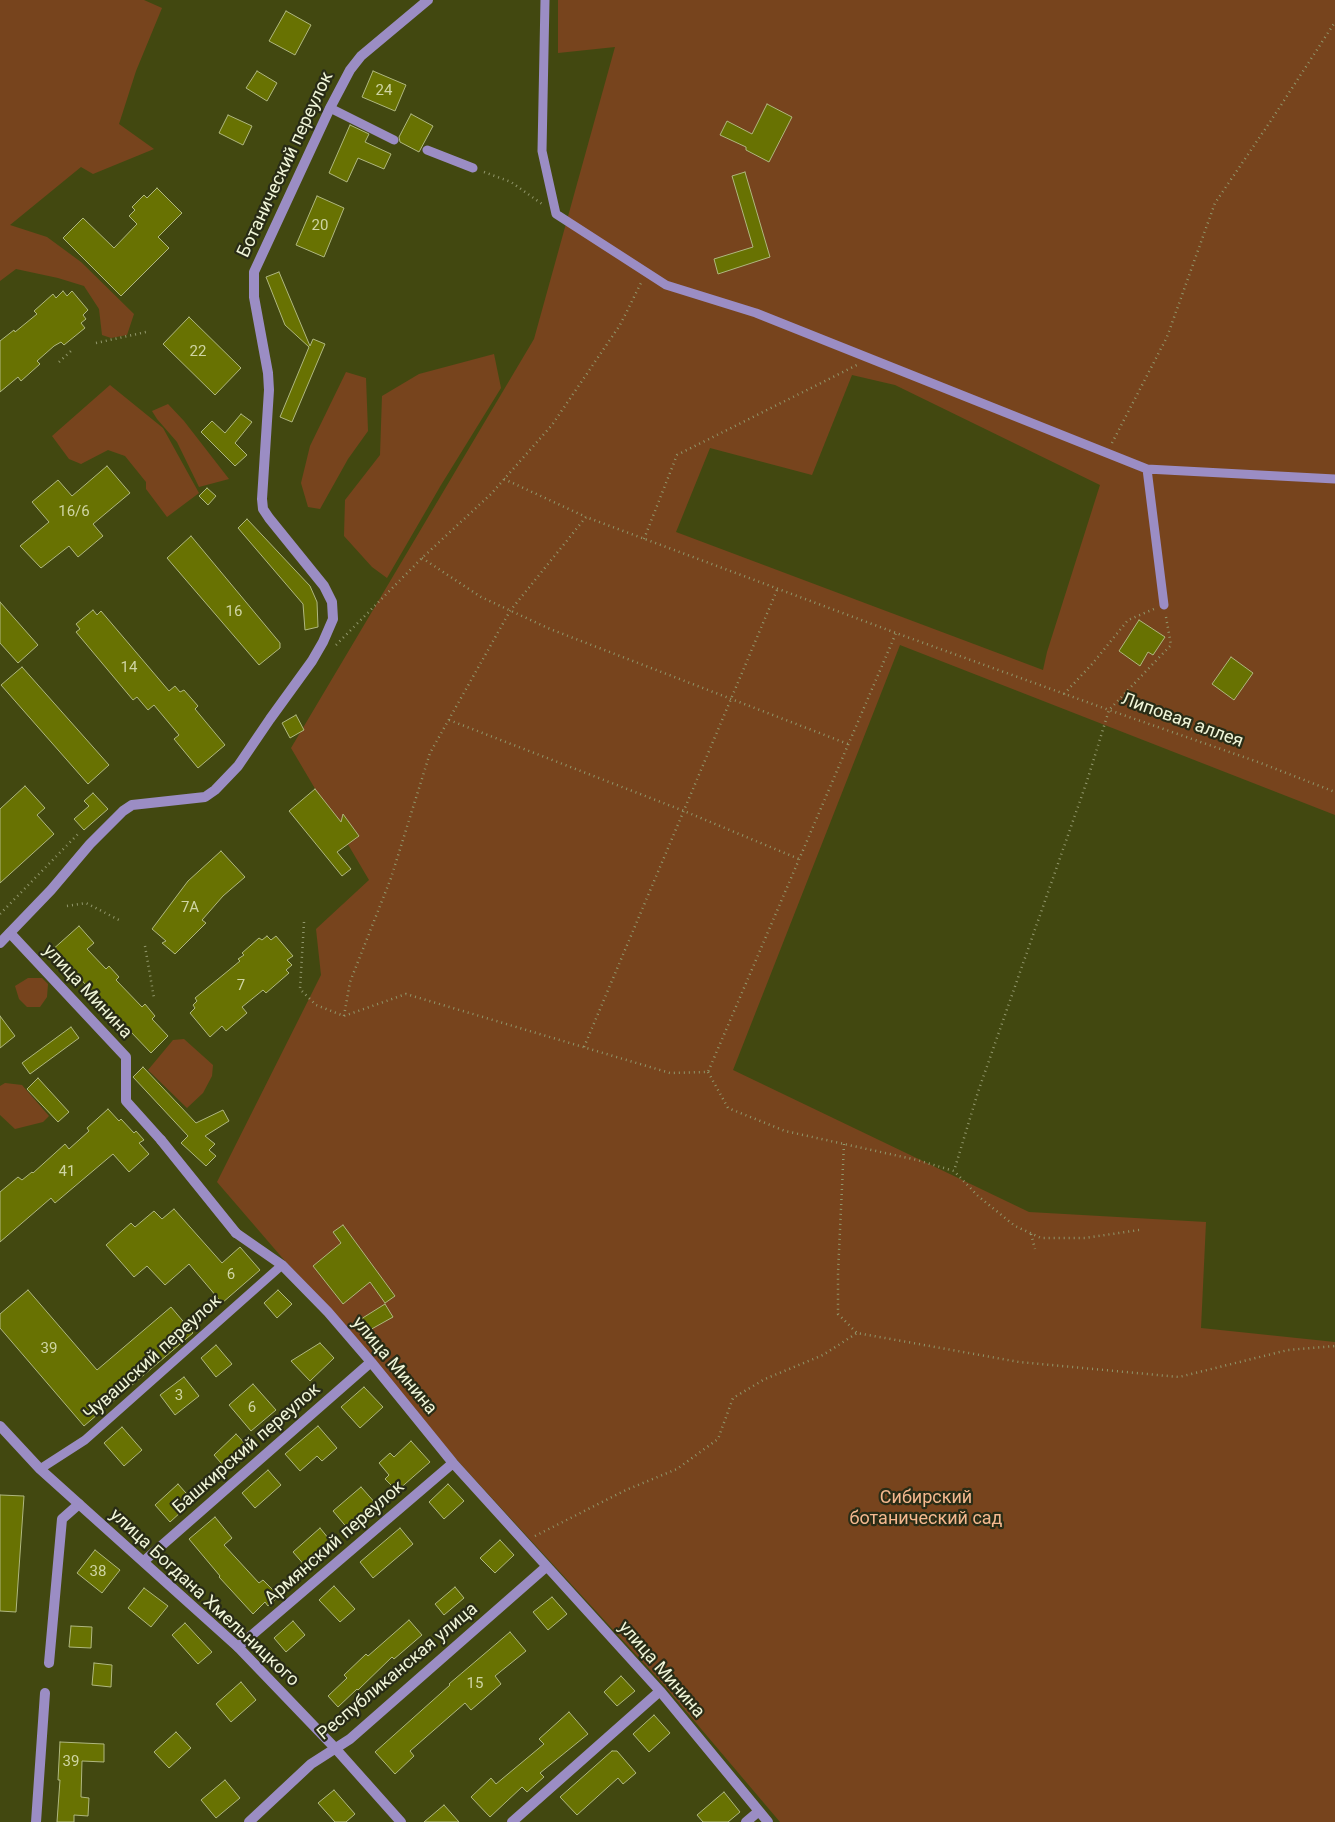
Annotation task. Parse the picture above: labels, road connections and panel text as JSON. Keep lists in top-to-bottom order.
{
  "streets": {
    "street": [
      "Ботанический переулок",
      "улица Минина",
      "Башкирский переулок",
      "Армянский переулок",
      "улица Богдана Хмельницкого",
      "Республиканская улица"
    ],
    "lane": ["Чувашский переулок"],
    "path": ["Липовая аллея"]
  },
  "crossings": [
    ["Ботанический переулок", "улица Минина"],
    ["улица Минина", "Чувашский переулок"],
    ["улица Минина", "Башкирский переулок"],
    ["улица Минина", "Армянский переулок"],
    ["улица Минина", "Республиканская улица"],
    ["Чувашский переулок", "улица Богдана Хмельницкого"],
    ["Башкирский переулок", "улица Богдана Хмельницкого"],
    ["Армянский переулок", "улица Богдана Хмельницкого"],
    ["улица Богдана Хмельницкого", "Республиканская улица"]
  ],
  "parks": ["Сибирский ботанический сад"],
  "house_numbers": [
    "24",
    "20",
    "22",
    "16/6",
    "16",
    "14",
    "7А",
    "7",
    "41",
    "6",
    "39",
    "3",
    "6",
    "38",
    "15",
    "39"
  ]
}
